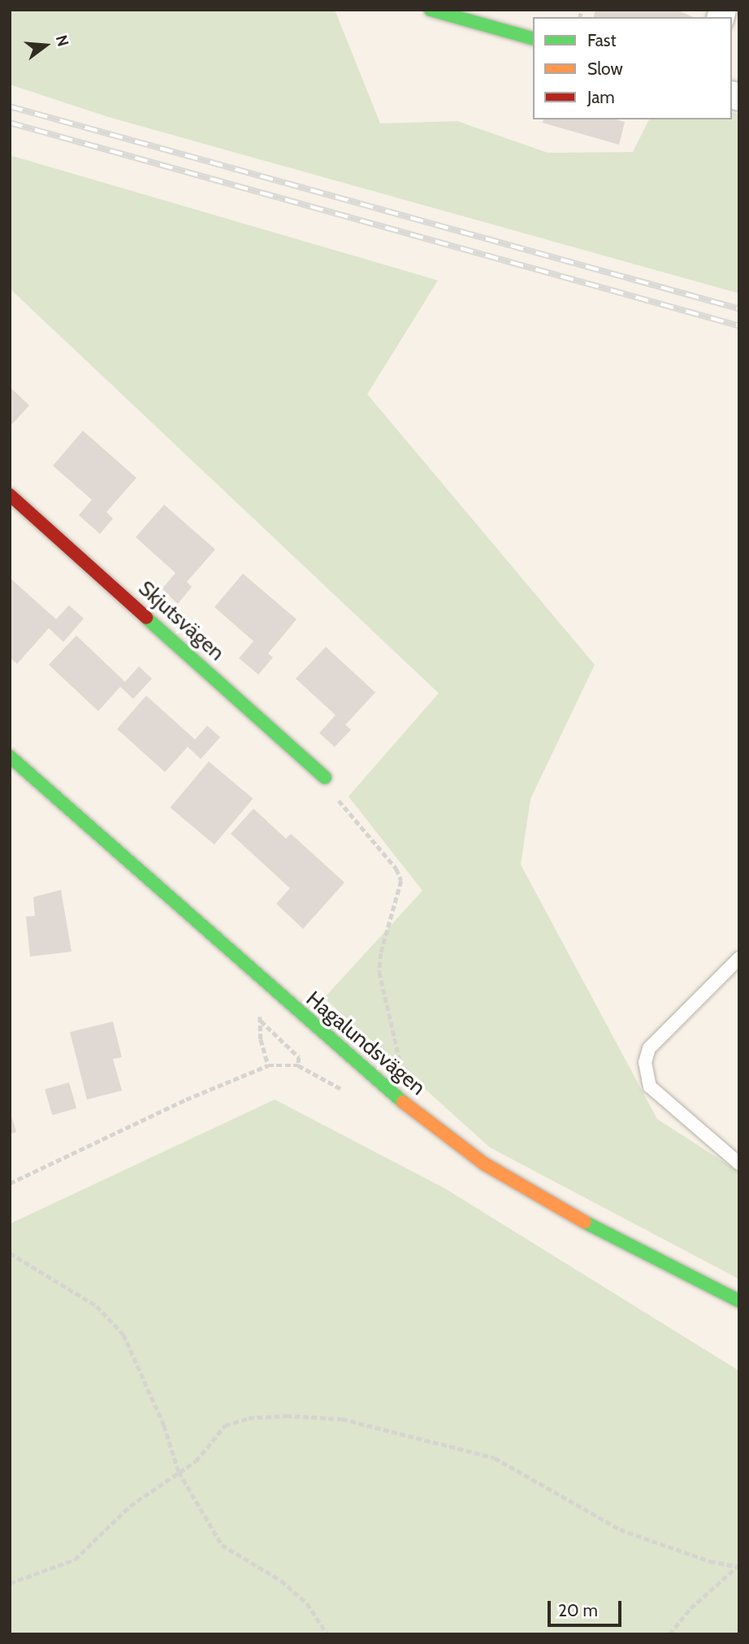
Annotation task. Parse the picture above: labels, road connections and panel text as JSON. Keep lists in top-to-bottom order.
{
  "streets": {
    "street": ["Skjutsvägen", "Hagalundsvägen"]
  },
  "legend": ["Fast", "Slow", "Jam"],
  "scale_bar": "20 m",
  "north": "right"
}
